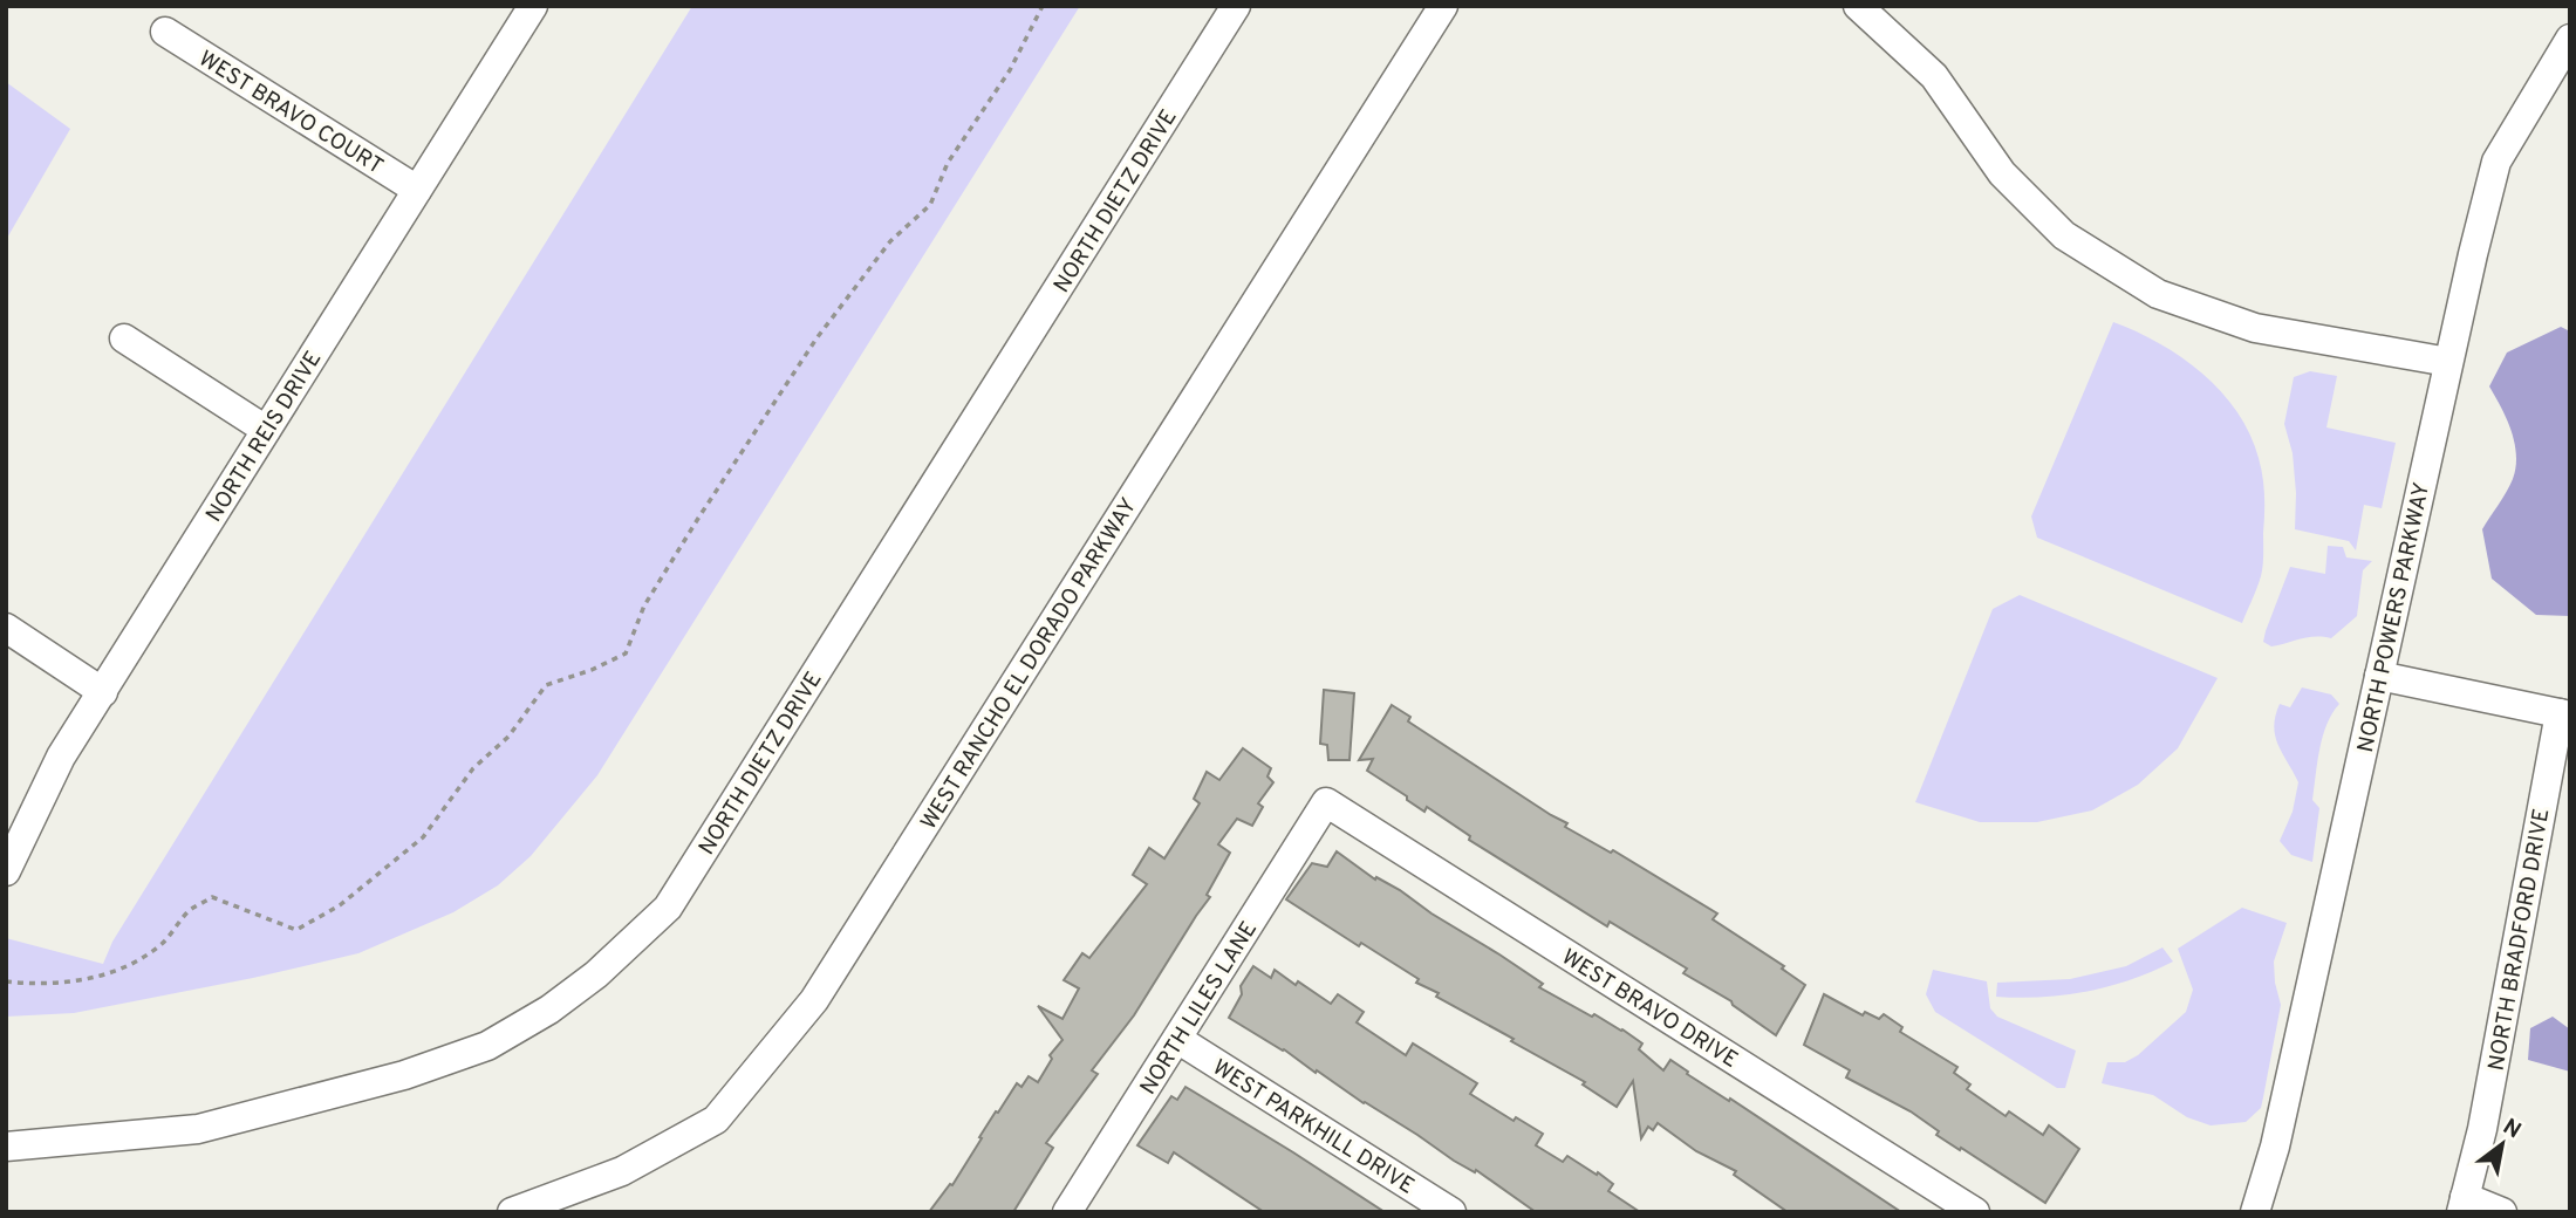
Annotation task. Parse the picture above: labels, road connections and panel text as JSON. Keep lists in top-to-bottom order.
{
  "streets": {
    "street": [
      "WEST BRAVO COURT",
      "NORTH DIETZ DRIVE",
      "NORTH REIS DRIVE",
      "NORTH POWERS PARKWAY",
      "WEST RANCHO EL DORADO PARKWAY",
      "NORTH BRADFORD DRIVE",
      "NORTH LILES LANE",
      "WEST BRAVO DRIVE",
      "WEST PARKHILL DRIVE"
    ]
  },
  "crossings": [
    ["WEST BRAVO COURT", "NORTH REIS DRIVE"],
    ["NORTH LILES LANE", "WEST BRAVO DRIVE"],
    ["NORTH LILES LANE", "WEST PARKHILL DRIVE"]
  ],
  "north": "top right"
}
